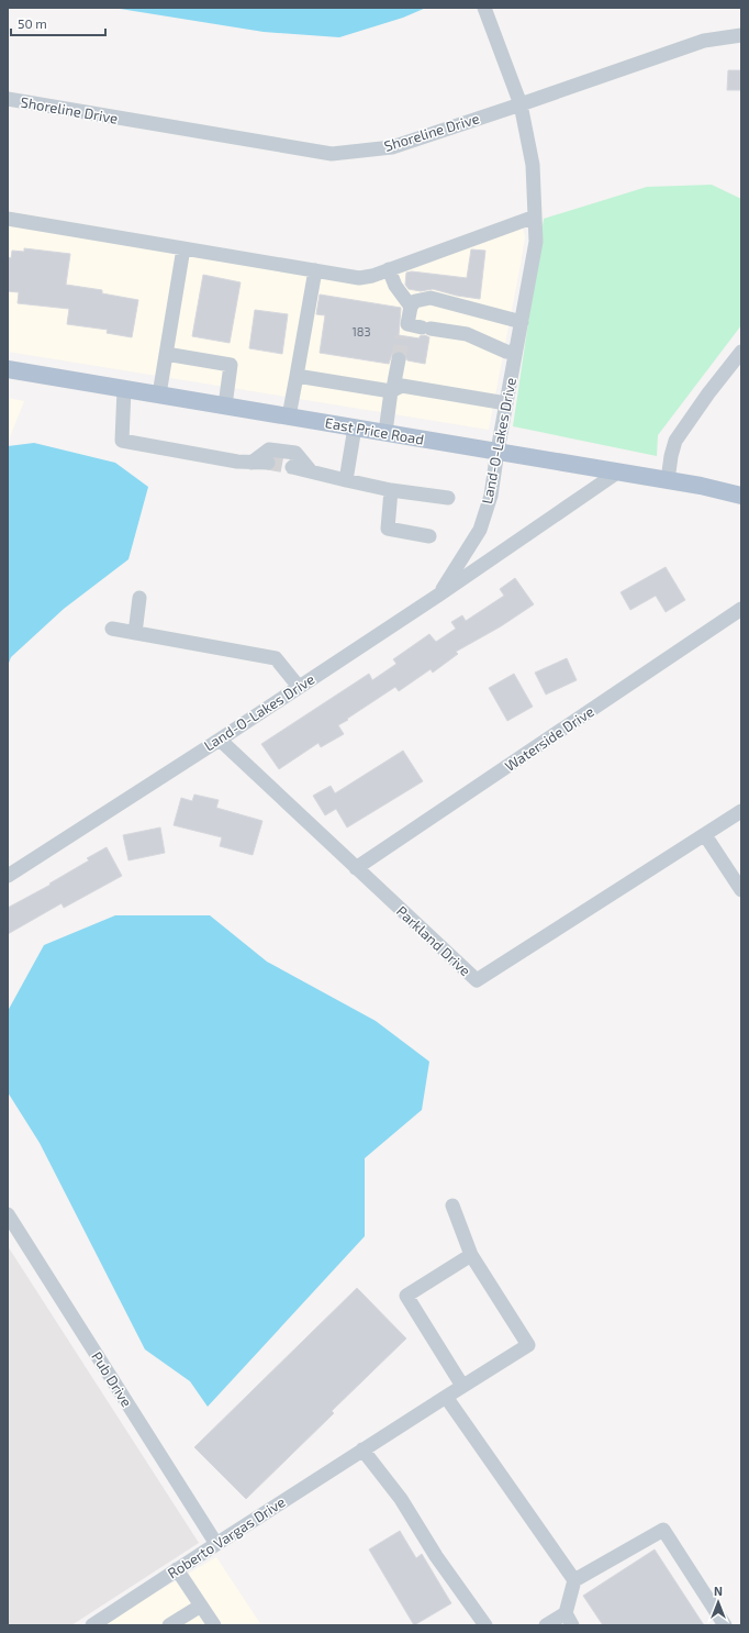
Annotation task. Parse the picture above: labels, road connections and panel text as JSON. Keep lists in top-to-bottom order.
{
  "streets": {
    "main road": ["East Price Road"],
    "street": [
      "Shoreline Drive",
      "Land-O-Lakes Drive",
      "Waterside Drive",
      "Parkland Drive",
      "Pub Drive",
      "Roberto Vargas Drive"
    ]
  },
  "crossings": [
    ["Shoreline Drive", "Land-O-Lakes Drive"],
    ["East Price Road", "Land-O-Lakes Drive"],
    ["Land-O-Lakes Drive", "Parkland Drive"],
    ["Waterside Drive", "Parkland Drive"],
    ["Pub Drive", "Roberto Vargas Drive"]
  ],
  "house_numbers": ["183"],
  "scale_bar": "50 m",
  "north": "top"
}
